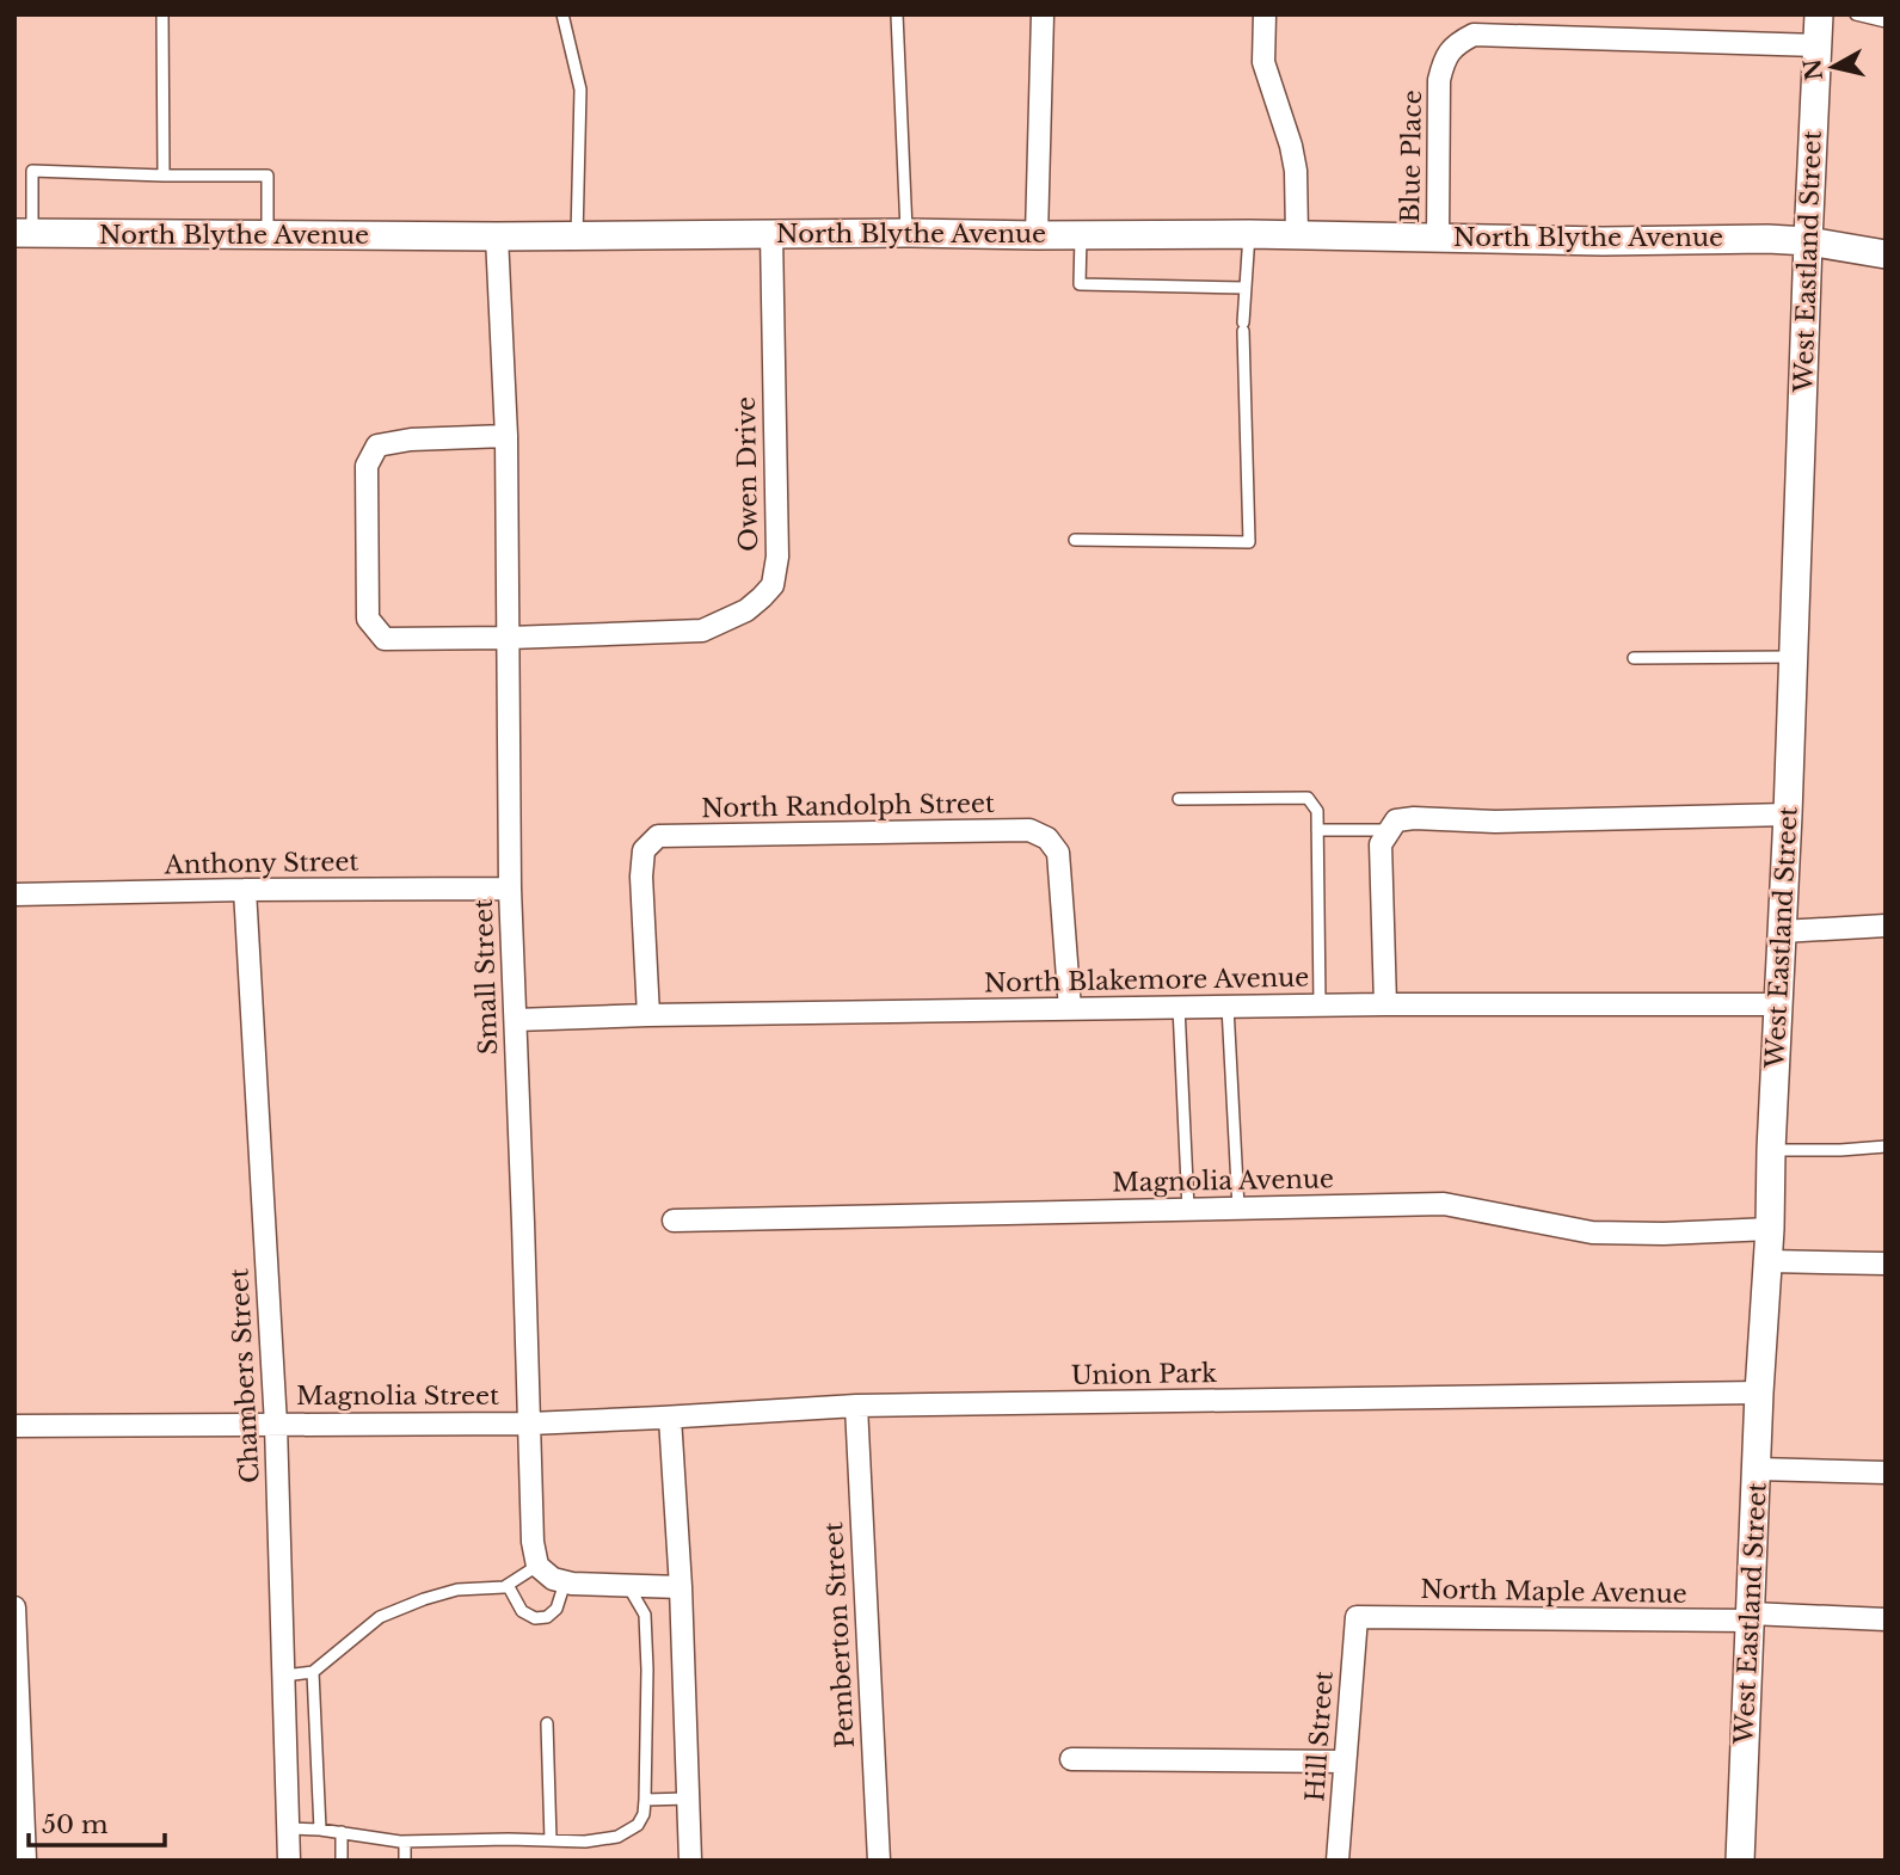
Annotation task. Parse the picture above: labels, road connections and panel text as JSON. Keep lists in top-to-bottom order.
{
  "streets": {
    "street": [
      "Blue Place",
      "North Blythe Avenue",
      "West Eastland Street",
      "Owen Drive",
      "North Randolph Street",
      "Anthony Street",
      "Small Street",
      "North Blakemore Avenue",
      "Magnolia Avenue",
      "Union Park",
      "Chambers Street",
      "Magnolia Street",
      "North Maple Avenue",
      "Pemberton Street",
      "Hill Street"
    ]
  },
  "crossings": [
    ["Blue Place", "North Blythe Avenue"],
    ["Blue Place", "West Eastland Street"],
    ["North Blythe Avenue", "West Eastland Street"],
    ["North Blythe Avenue", "Owen Drive"],
    ["North Blythe Avenue", "Small Street"],
    ["West Eastland Street", "North Blakemore Avenue"],
    ["West Eastland Street", "Magnolia Avenue"],
    ["West Eastland Street", "Union Park"],
    ["West Eastland Street", "North Maple Avenue"],
    ["Owen Drive", "Small Street"],
    ["North Randolph Street", "North Blakemore Avenue"],
    ["Anthony Street", "Small Street"],
    ["Anthony Street", "Chambers Street"],
    ["Small Street", "North Blakemore Avenue"],
    ["Small Street", "Union Park"],
    ["Small Street", "Magnolia Street"],
    ["Union Park", "Magnolia Street"],
    ["Union Park", "Pemberton Street"],
    ["Chambers Street", "Magnolia Street"],
    ["North Maple Avenue", "Hill Street"]
  ],
  "scale_bar": "50 m",
  "north": "left"
}
